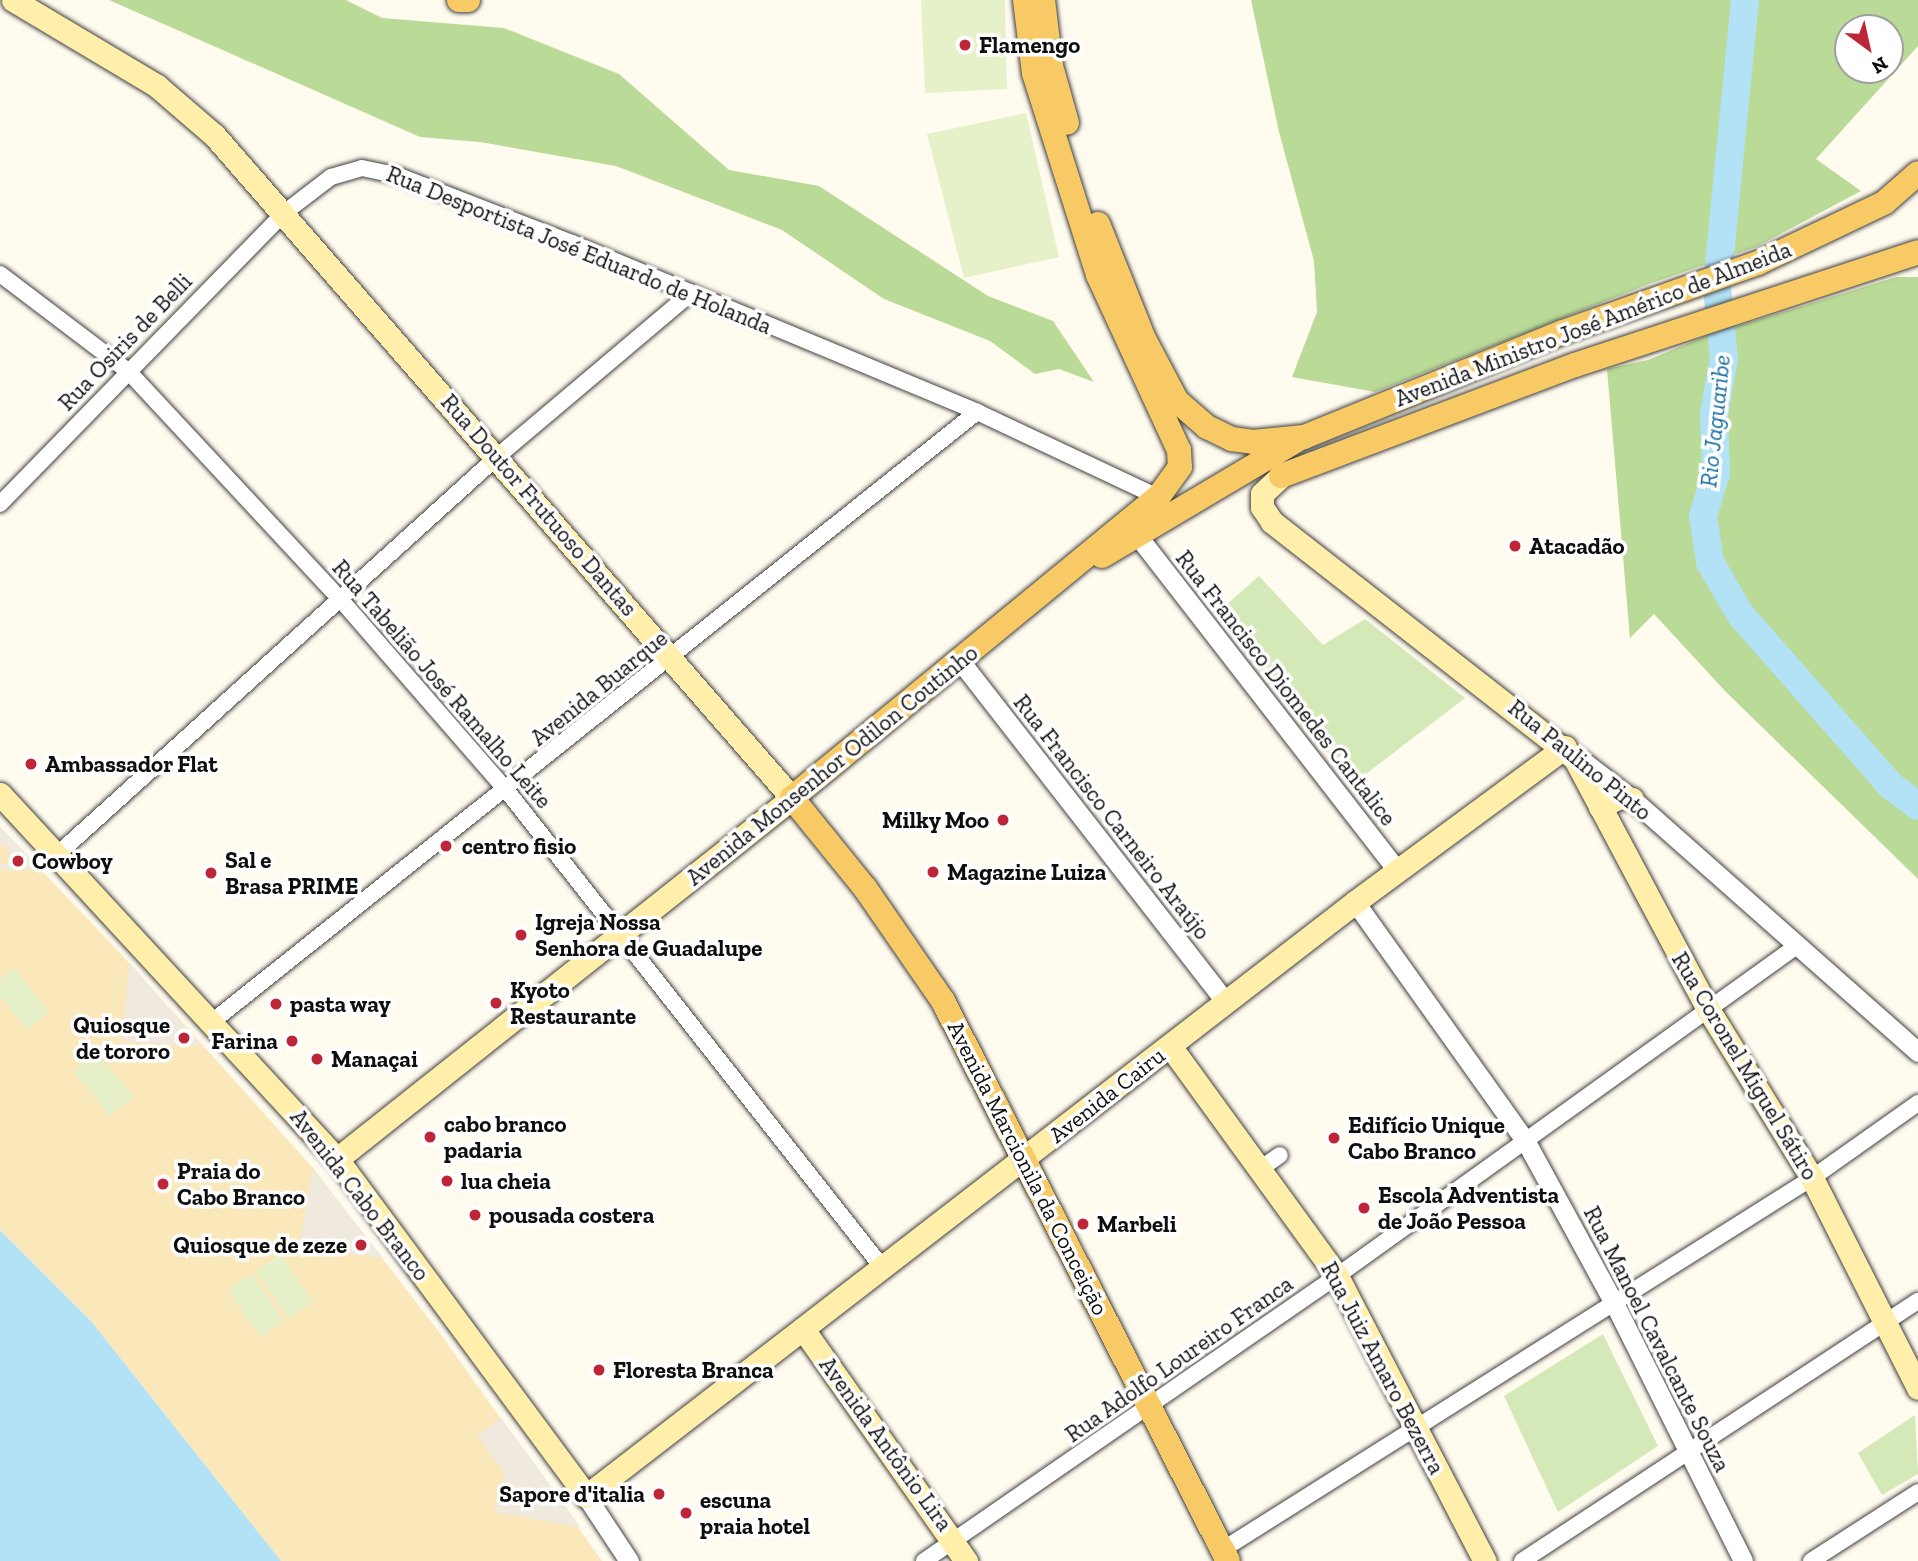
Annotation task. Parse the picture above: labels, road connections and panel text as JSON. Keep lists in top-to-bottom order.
{
  "streets": {
    "main road": [
      "Avenida Ministro José Américo de Almeida",
      "Rua Doutor Frutuoso Dantas",
      "Rua Paulino Pinto",
      "Avenida Monsenhor Odilon Coutinho",
      "Rua Coronel Miguel Sátiro",
      "Avenida Cairu",
      "Avenida Marcionila da Conceição",
      "Avenida Cabo Branco",
      "Rua Juiz Amaro Bezerra",
      "Avenida Antônio Lira"
    ],
    "street": [
      "Rua Desportista José Eduardo de Holanda",
      "Rua Osiris de Belli",
      "Rua Tabelião José Ramalho Leite",
      "Avenida Buarque",
      "Rua Francisco Diomedes Cantalice",
      "Rua Francisco Carneiro Araújo",
      "Rua Manoel Cavalcante Souza",
      "Rua Adolfo Loureiro Franca"
    ]
  },
  "crossings": [
    ["Rua Desportista José Eduardo de Holanda", "Rua Osiris de Belli"],
    ["Rua Desportista José Eduardo de Holanda", "Rua Doutor Frutuoso Dantas"],
    ["Rua Desportista José Eduardo de Holanda", "Avenida Buarque"],
    ["Rua Desportista José Eduardo de Holanda", "Avenida Monsenhor Odilon Coutinho"],
    ["Avenida Ministro José Américo de Almeida", "Rua Paulino Pinto"],
    ["Rua Osiris de Belli", "Rua Doutor Frutuoso Dantas"],
    ["Rua Osiris de Belli", "Rua Tabelião José Ramalho Leite"],
    ["Rua Doutor Frutuoso Dantas", "Avenida Buarque"],
    ["Rua Doutor Frutuoso Dantas", "Avenida Monsenhor Odilon Coutinho"],
    ["Rua Doutor Frutuoso Dantas", "Avenida Marcionila da Conceição"],
    ["Rua Tabelião José Ramalho Leite", "Avenida Buarque"],
    ["Rua Tabelião José Ramalho Leite", "Avenida Monsenhor Odilon Coutinho"],
    ["Rua Tabelião José Ramalho Leite", "Avenida Cairu"],
    ["Avenida Buarque", "Avenida Cabo Branco"],
    ["Rua Francisco Diomedes Cantalice", "Avenida Cairu"],
    ["Rua Paulino Pinto", "Rua Coronel Miguel Sátiro"],
    ["Rua Paulino Pinto", "Avenida Cairu"],
    ["Rua Paulino Pinto", "Rua Adolfo Loureiro Franca"],
    ["Avenida Monsenhor Odilon Coutinho", "Rua Francisco Carneiro Araújo"],
    ["Avenida Monsenhor Odilon Coutinho", "Avenida Marcionila da Conceição"],
    ["Avenida Monsenhor Odilon Coutinho", "Avenida Cabo Branco"],
    ["Rua Francisco Carneiro Araújo", "Avenida Cairu"],
    ["Rua Coronel Miguel Sátiro", "Avenida Cairu"],
    ["Rua Coronel Miguel Sátiro", "Rua Adolfo Loureiro Franca"],
    ["Avenida Cairu", "Avenida Marcionila da Conceição"],
    ["Avenida Cairu", "Avenida Cabo Branco"],
    ["Avenida Cairu", "Rua Manoel Cavalcante Souza"],
    ["Avenida Cairu", "Rua Juiz Amaro Bezerra"],
    ["Avenida Cairu", "Avenida Antônio Lira"],
    ["Avenida Marcionila da Conceição", "Rua Adolfo Loureiro Franca"],
    ["Rua Manoel Cavalcante Souza", "Rua Adolfo Loureiro Franca"],
    ["Rua Adolfo Loureiro Franca", "Rua Juiz Amaro Bezerra"],
    ["Rua Adolfo Loureiro Franca", "Avenida Antônio Lira"]
  ],
  "water": ["Rio Jaguaribe"],
  "places": [
    "Flamengo",
    "Atacadão",
    "Ambassador Flat",
    "Milky Moo",
    "centro fisio",
    "Cowboy",
    "Magazine Luiza",
    "Sal e Brasa PRIME",
    "Igreja Nossa Senhora de Guadalupe",
    "Kyoto Restaurante",
    "pasta way",
    "Quiosque de tororo",
    "Farina",
    "Manaçai",
    "cabo branco padaria",
    "Edifício Unique Cabo Branco",
    "lua cheia",
    "Praia do Cabo Branco",
    "Escola Adventista de João Pessoa",
    "pousada costera",
    "Marbeli",
    "Quiosque de zeze",
    "Floresta Branca",
    "Sapore d'italia",
    "escuna praia hotel"
  ],
  "north": "bottom right"
}
